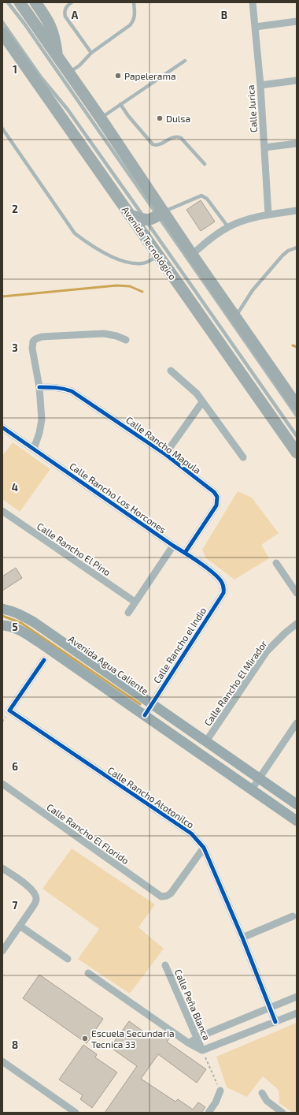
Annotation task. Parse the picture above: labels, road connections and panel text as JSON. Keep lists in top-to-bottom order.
{
  "streets": {
    "main road": ["Avenida Tecnológico"],
    "street": [
      "Calle Jurica",
      "Calle Rancho Mapula",
      "Calle Rancho Los Horcones",
      "Calle Rancho El Pino",
      "Calle Rancho el Indio",
      "Avenida Agua Caliente",
      "Calle Rancho El Mirador",
      "Calle Rancho Atotonilco",
      "Calle Rancho El Florido",
      "Calle Peña Blanca"
    ]
  },
  "crossings": [
    ["Calle Rancho Mapula", "Calle Rancho Los Horcones"],
    ["Calle Rancho Los Horcones", "Calle Rancho el Indio"],
    ["Calle Rancho el Indio", "Avenida Agua Caliente"],
    ["Avenida Agua Caliente", "Calle Rancho El Mirador"],
    ["Calle Rancho Atotonilco", "Calle Rancho El Florido"]
  ],
  "places": ["Papelerama", "Dulsa", "Escuela Secundaria Tecnica 33"],
  "grid": {
    "columns": ["A", "B"],
    "rows": [
      "1",
      "2",
      "3",
      "4",
      "5",
      "6",
      "7",
      "8"
    ]
  }
}
